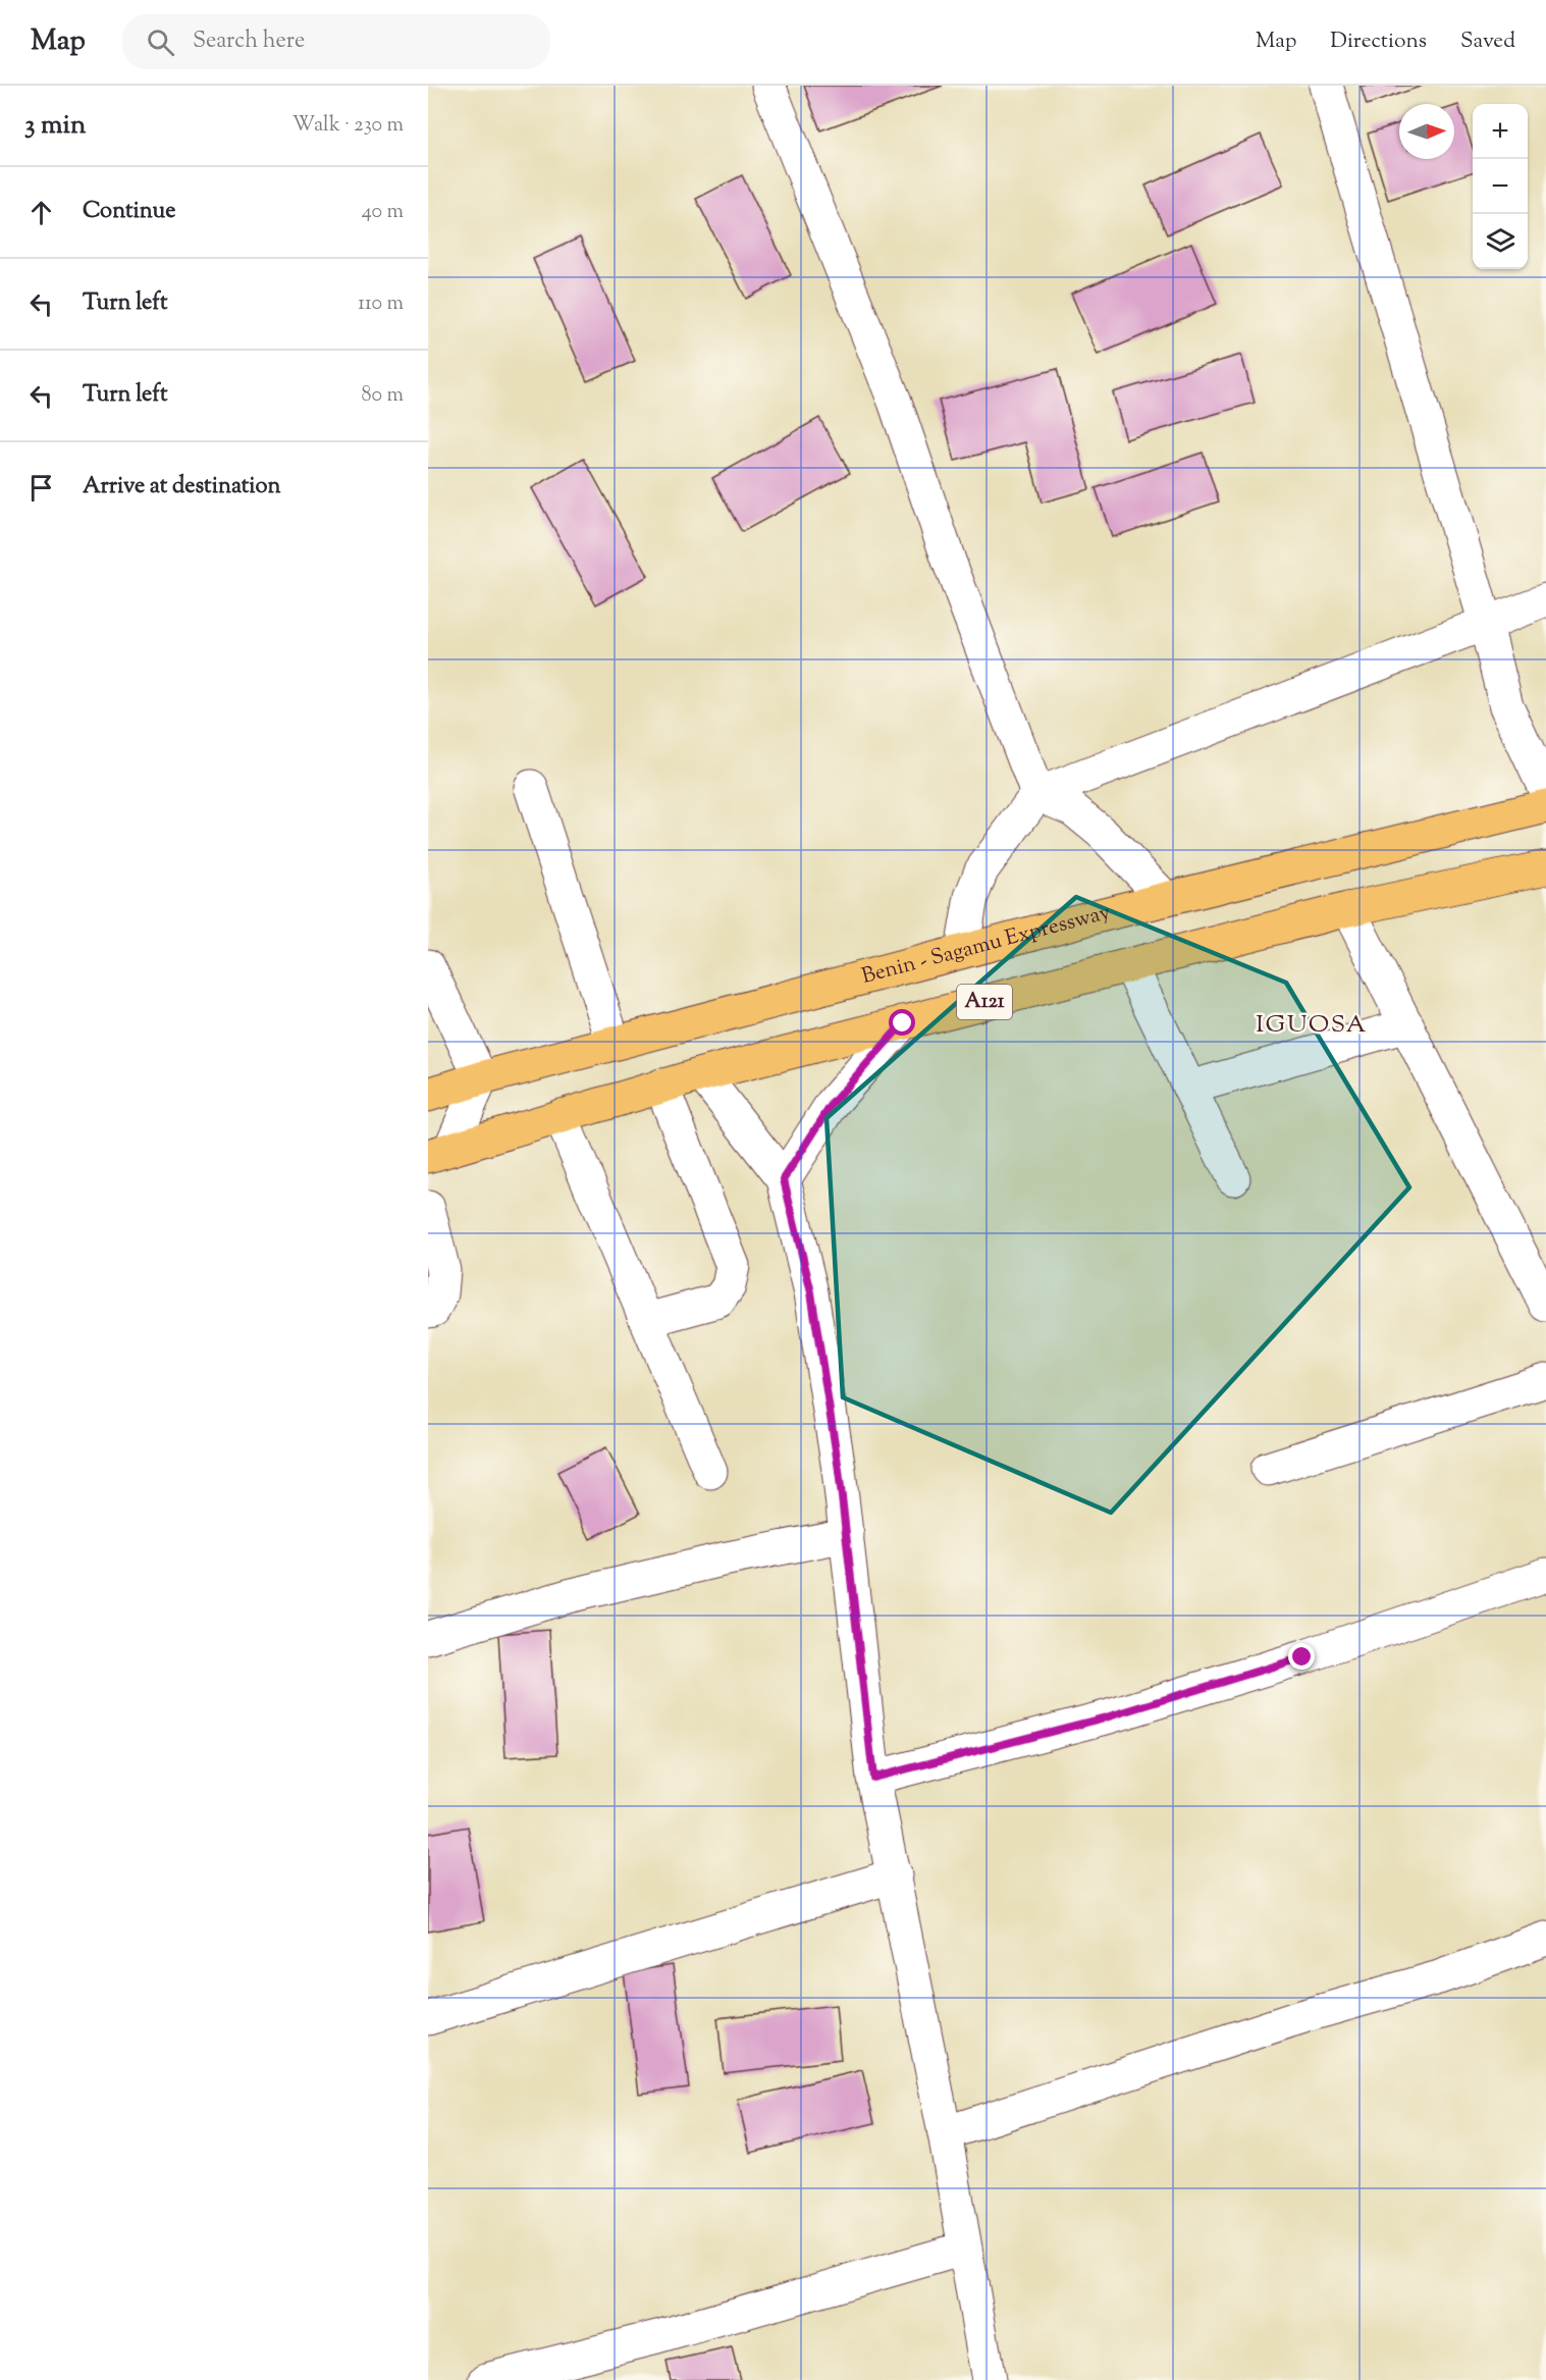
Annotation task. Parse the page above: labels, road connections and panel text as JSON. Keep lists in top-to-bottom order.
{
  "streets": {
    "highway": ["Benin - Sagamu Expressway", "A121"]
  },
  "districts": ["IGUOSA"],
  "north": "right",
  "page": {
    "header": "Map",
    "search": "Search here",
    "nav": ["Map", "Directions", "Saved"],
    "heading": ["3 min", "Walk · 230 m"],
    "map_buttons": ["+", "−"],
    "list": [
      ["Continue", "40 m"],
      ["Turn left", "110 m"],
      ["Turn left", "80 m"],
      "Arrive at destination"
    ]
  }
}
